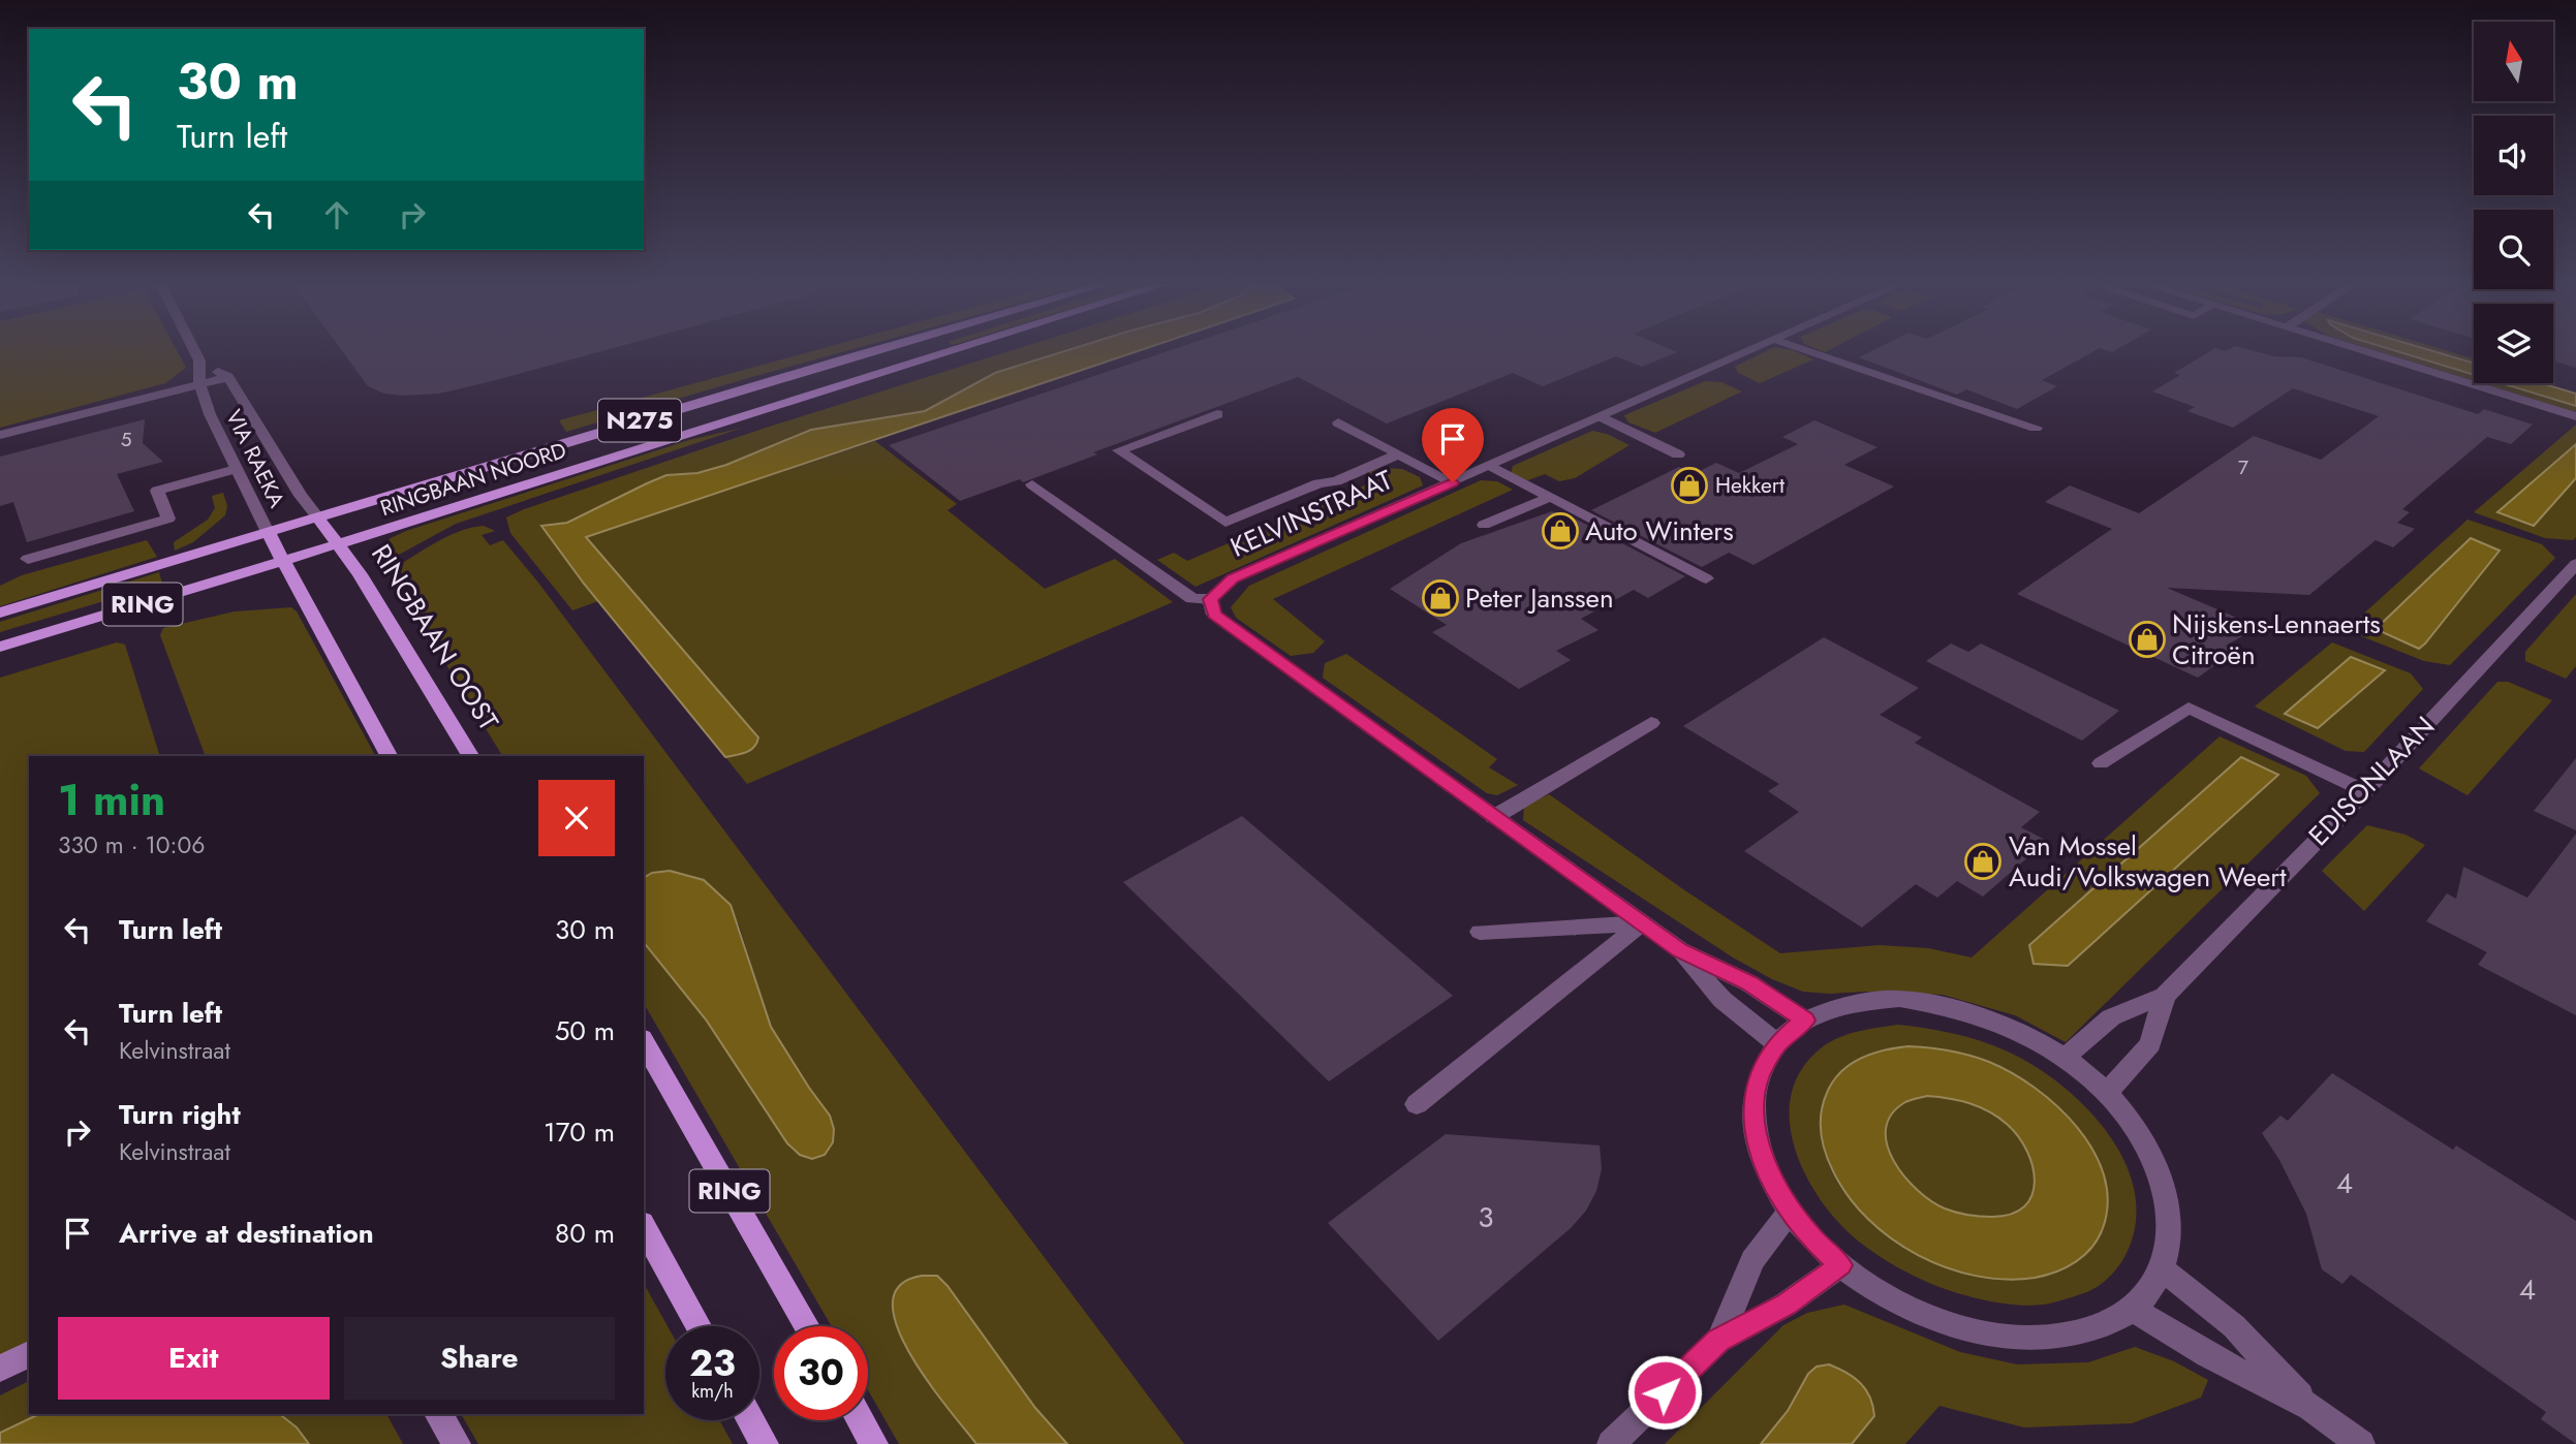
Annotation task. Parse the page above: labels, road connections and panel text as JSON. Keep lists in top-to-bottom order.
{
  "streets": {
    "main road": [
      "N275",
      "RINGBAAN NOORD",
      "RING",
      "RINGBAAN OOST"
    ],
    "street": ["VIA RAEKA", "KELVINSTRAAT", "EDISONLAAN"]
  },
  "crossings": [
    ["VIA RAEKA", "RINGBAAN NOORD"],
    ["VIA RAEKA", "RINGBAAN OOST"],
    ["RINGBAAN NOORD", "RINGBAAN OOST"]
  ],
  "places": {
    "shop": [
      "Hekkert",
      "Auto Winters",
      "Peter Janssen",
      "Nijskens-Lennaerts Citroën",
      "Van Mossel Audi/Volkswagen Weert"
    ]
  },
  "house_numbers": [
    "5",
    "7",
    "4",
    "3",
    "4"
  ],
  "north": "top",
  "page": {
    "turn": ["30 m", "Turn left"],
    "heading": ["1 min", "330 m · 10:06"],
    "list": [
      {
        "name": "Turn left",
        "value": "30 m"
      },
      {
        "name": "Turn left",
        "note": "Kelvinstraat",
        "value": "50 m"
      },
      {
        "name": "Turn right",
        "note": "Kelvinstraat",
        "value": "170 m"
      },
      {
        "name": "Arrive at destination",
        "value": "80 m"
      }
    ],
    "buttons": ["Exit", "Share"],
    "speed": "23 km/h",
    "limit": "30"
  }
}
